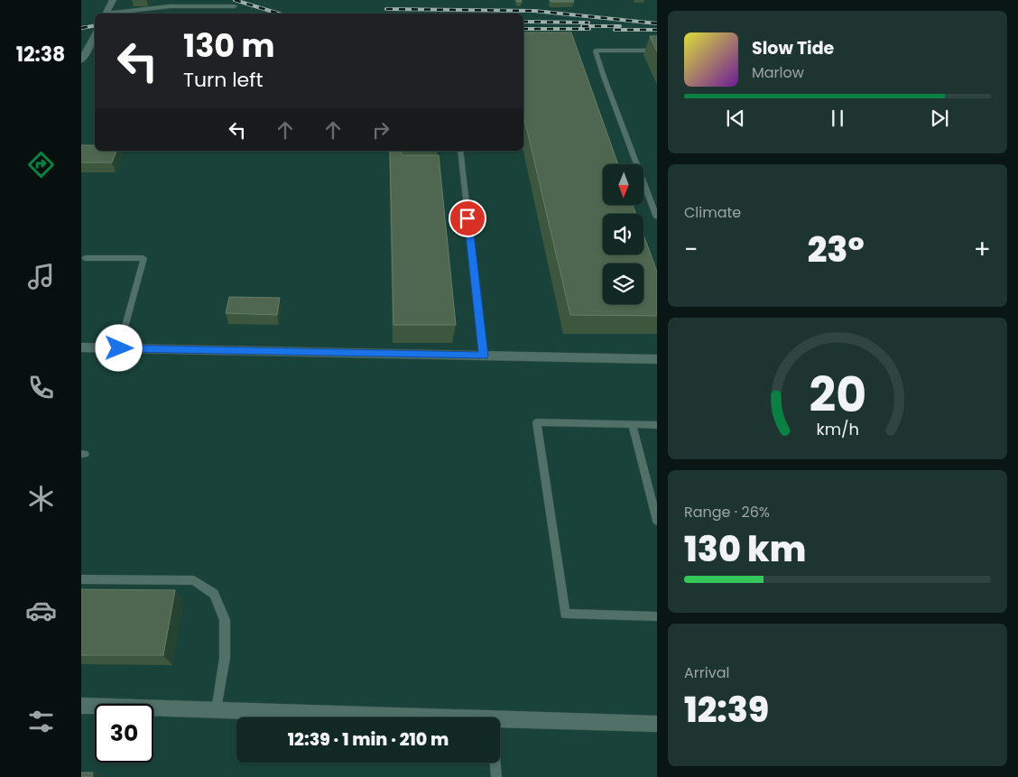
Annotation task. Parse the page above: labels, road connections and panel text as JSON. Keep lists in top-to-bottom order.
{
  "north": "bottom",
  "page": {
    "tabs": "12:38",
    "turn": ["130 m", "Turn left"],
    "song": ["Slow Tide", "Marlow"],
    "tile": [
      "Climate",
      ["Range · 26%", "130 km"],
      ["Arrival", "12:39"]
    ],
    "heat": ["−", "23°", "+"],
    "limit": "30",
    "trip": "12:39 · 1 min · 210 m",
    "gauge": ["20", "km/h"]
  }
}
